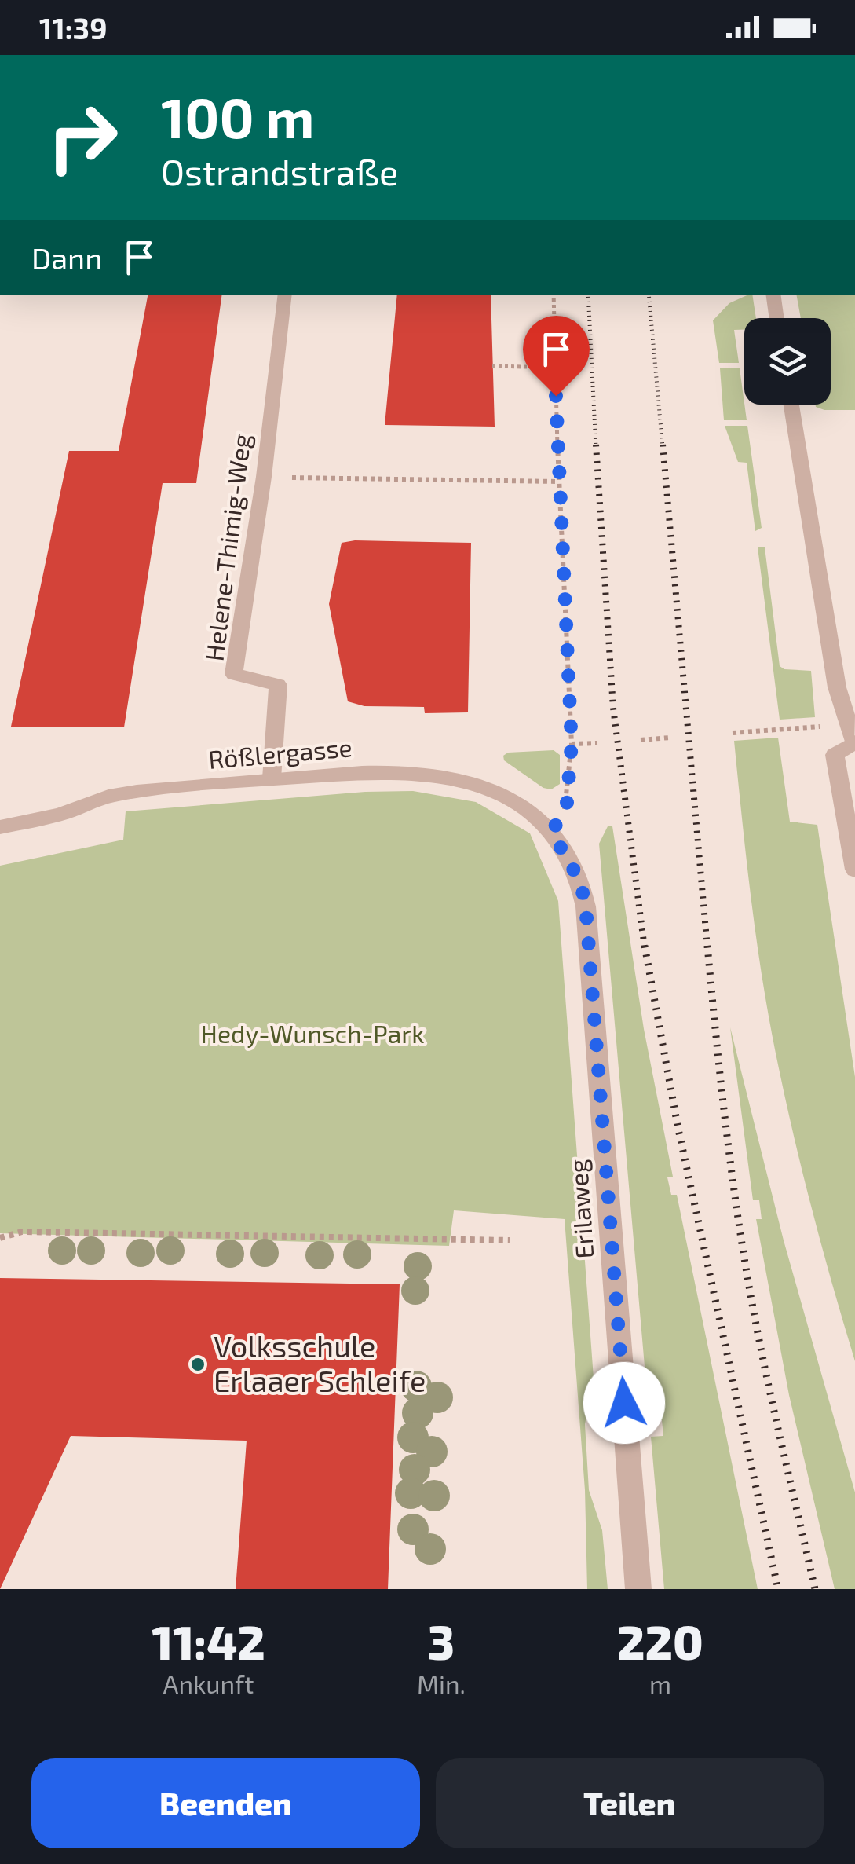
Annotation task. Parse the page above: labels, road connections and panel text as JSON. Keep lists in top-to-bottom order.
{
  "streets": {
    "street": ["Helene-Thimig-Weg", "Rößlergasse", "Erilaweg"]
  },
  "crossings": [
    ["Helene-Thimig-Weg", "Rößlergasse"],
    ["Rößlergasse", "Erilaweg"]
  ],
  "parks": ["Hedy-Wunsch-Park"],
  "places": ["Volksschule Erlaaer Schleife"],
  "page": {
    "status": "11:39",
    "turn": ["100 m", "Ostrandstraße"],
    "then": "Dann",
    "eta": [
      "11:42",
      "Ankunft",
      "3",
      "Min.",
      "220",
      "m"
    ],
    "buttons": ["Beenden", "Teilen"]
  }
}
